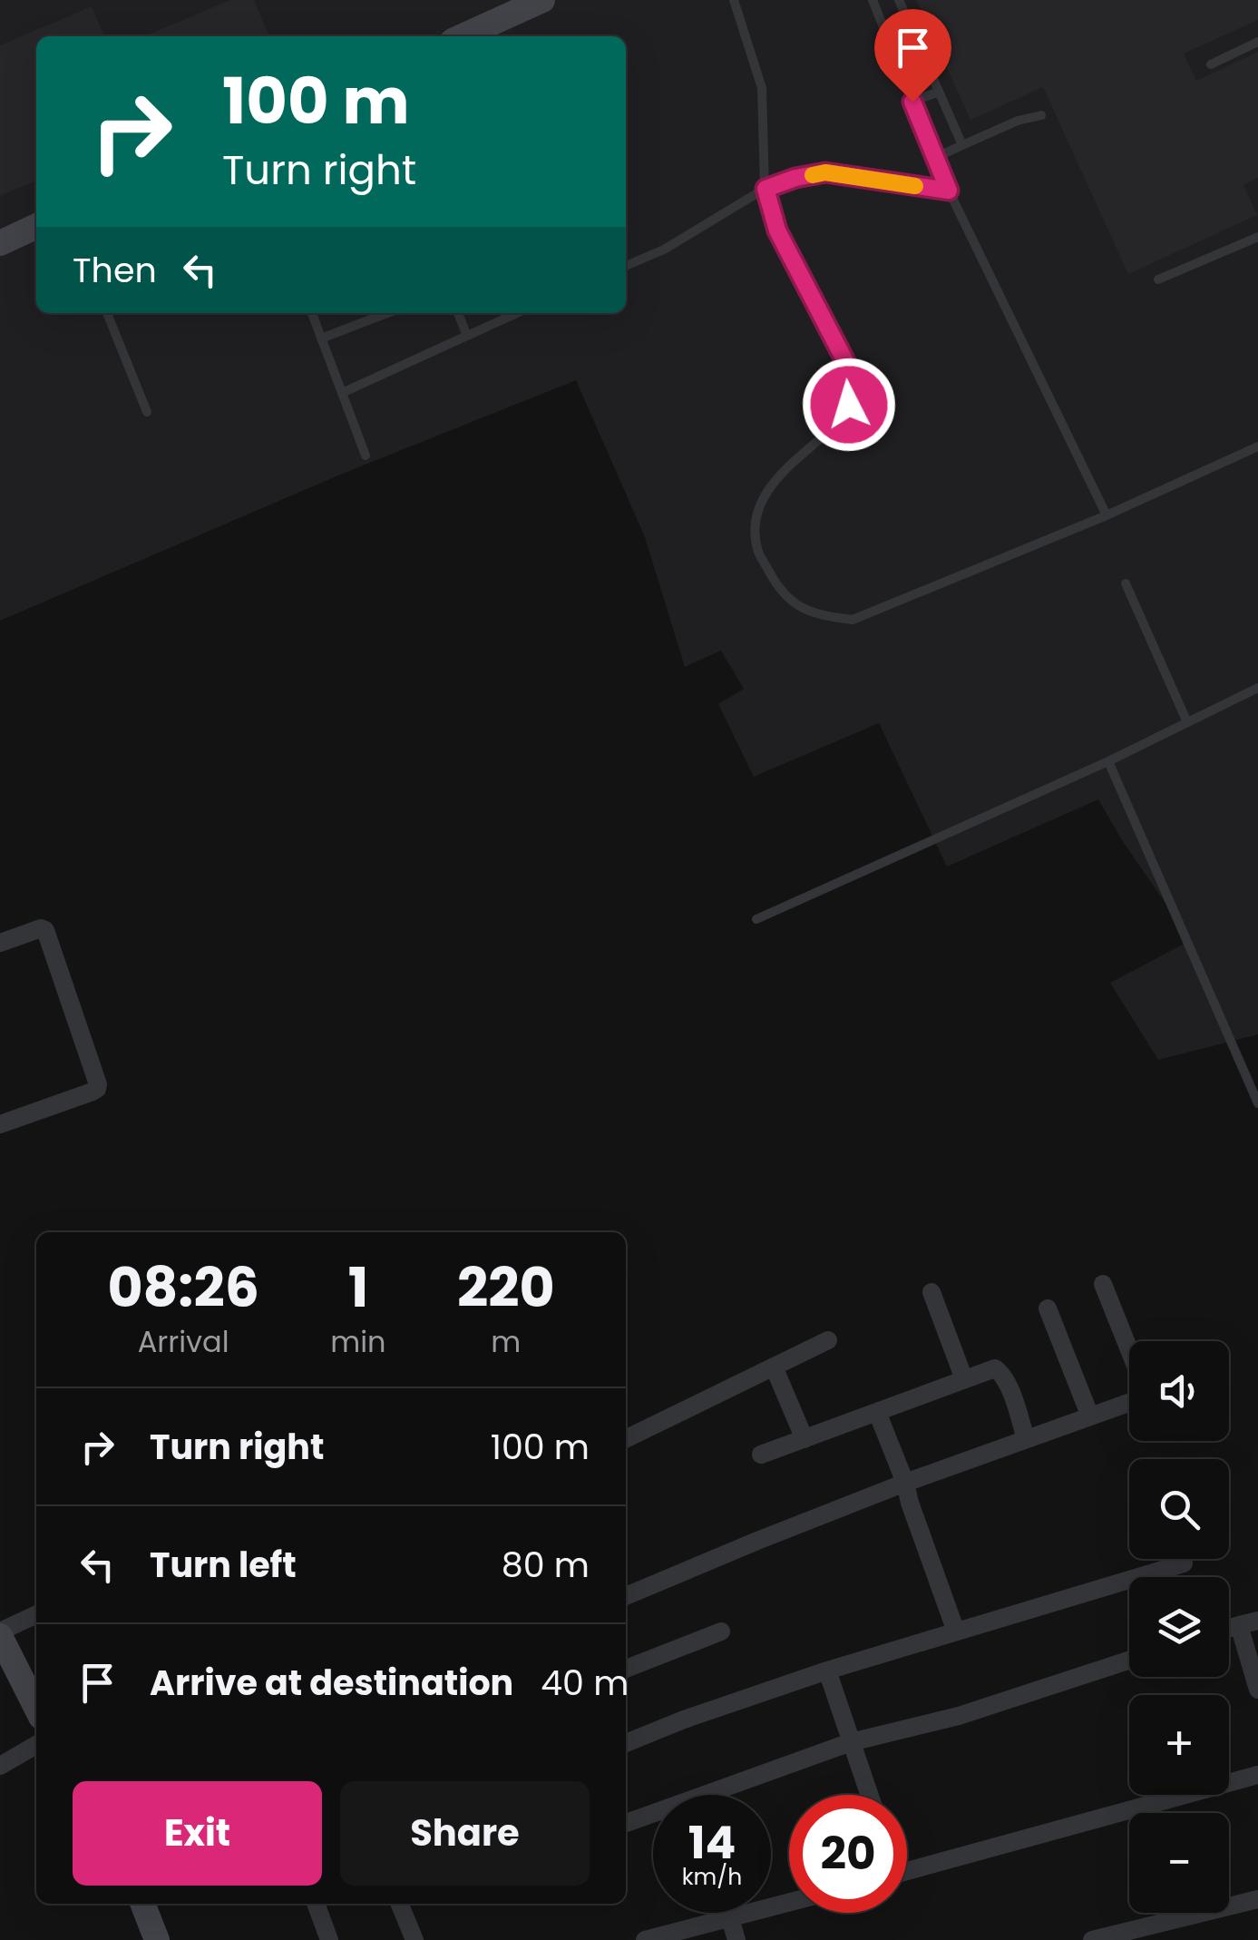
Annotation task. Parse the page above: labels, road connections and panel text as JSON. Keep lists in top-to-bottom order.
{
  "page": {
    "turn": ["100 m", "Turn right"],
    "then": "Then",
    "eta": [
      "08:26",
      "Arrival",
      "1",
      "min",
      "220",
      "m"
    ],
    "map_buttons": ["+", "−"],
    "list": [
      {
        "name": "Turn right",
        "value": "100 m"
      },
      {
        "name": "Turn left",
        "value": "80 m"
      },
      {
        "name": "Arrive at destination",
        "value": "40 m"
      }
    ],
    "buttons": ["Exit", "Share"],
    "speed": "14 km/h",
    "limit": "20"
  }
}
